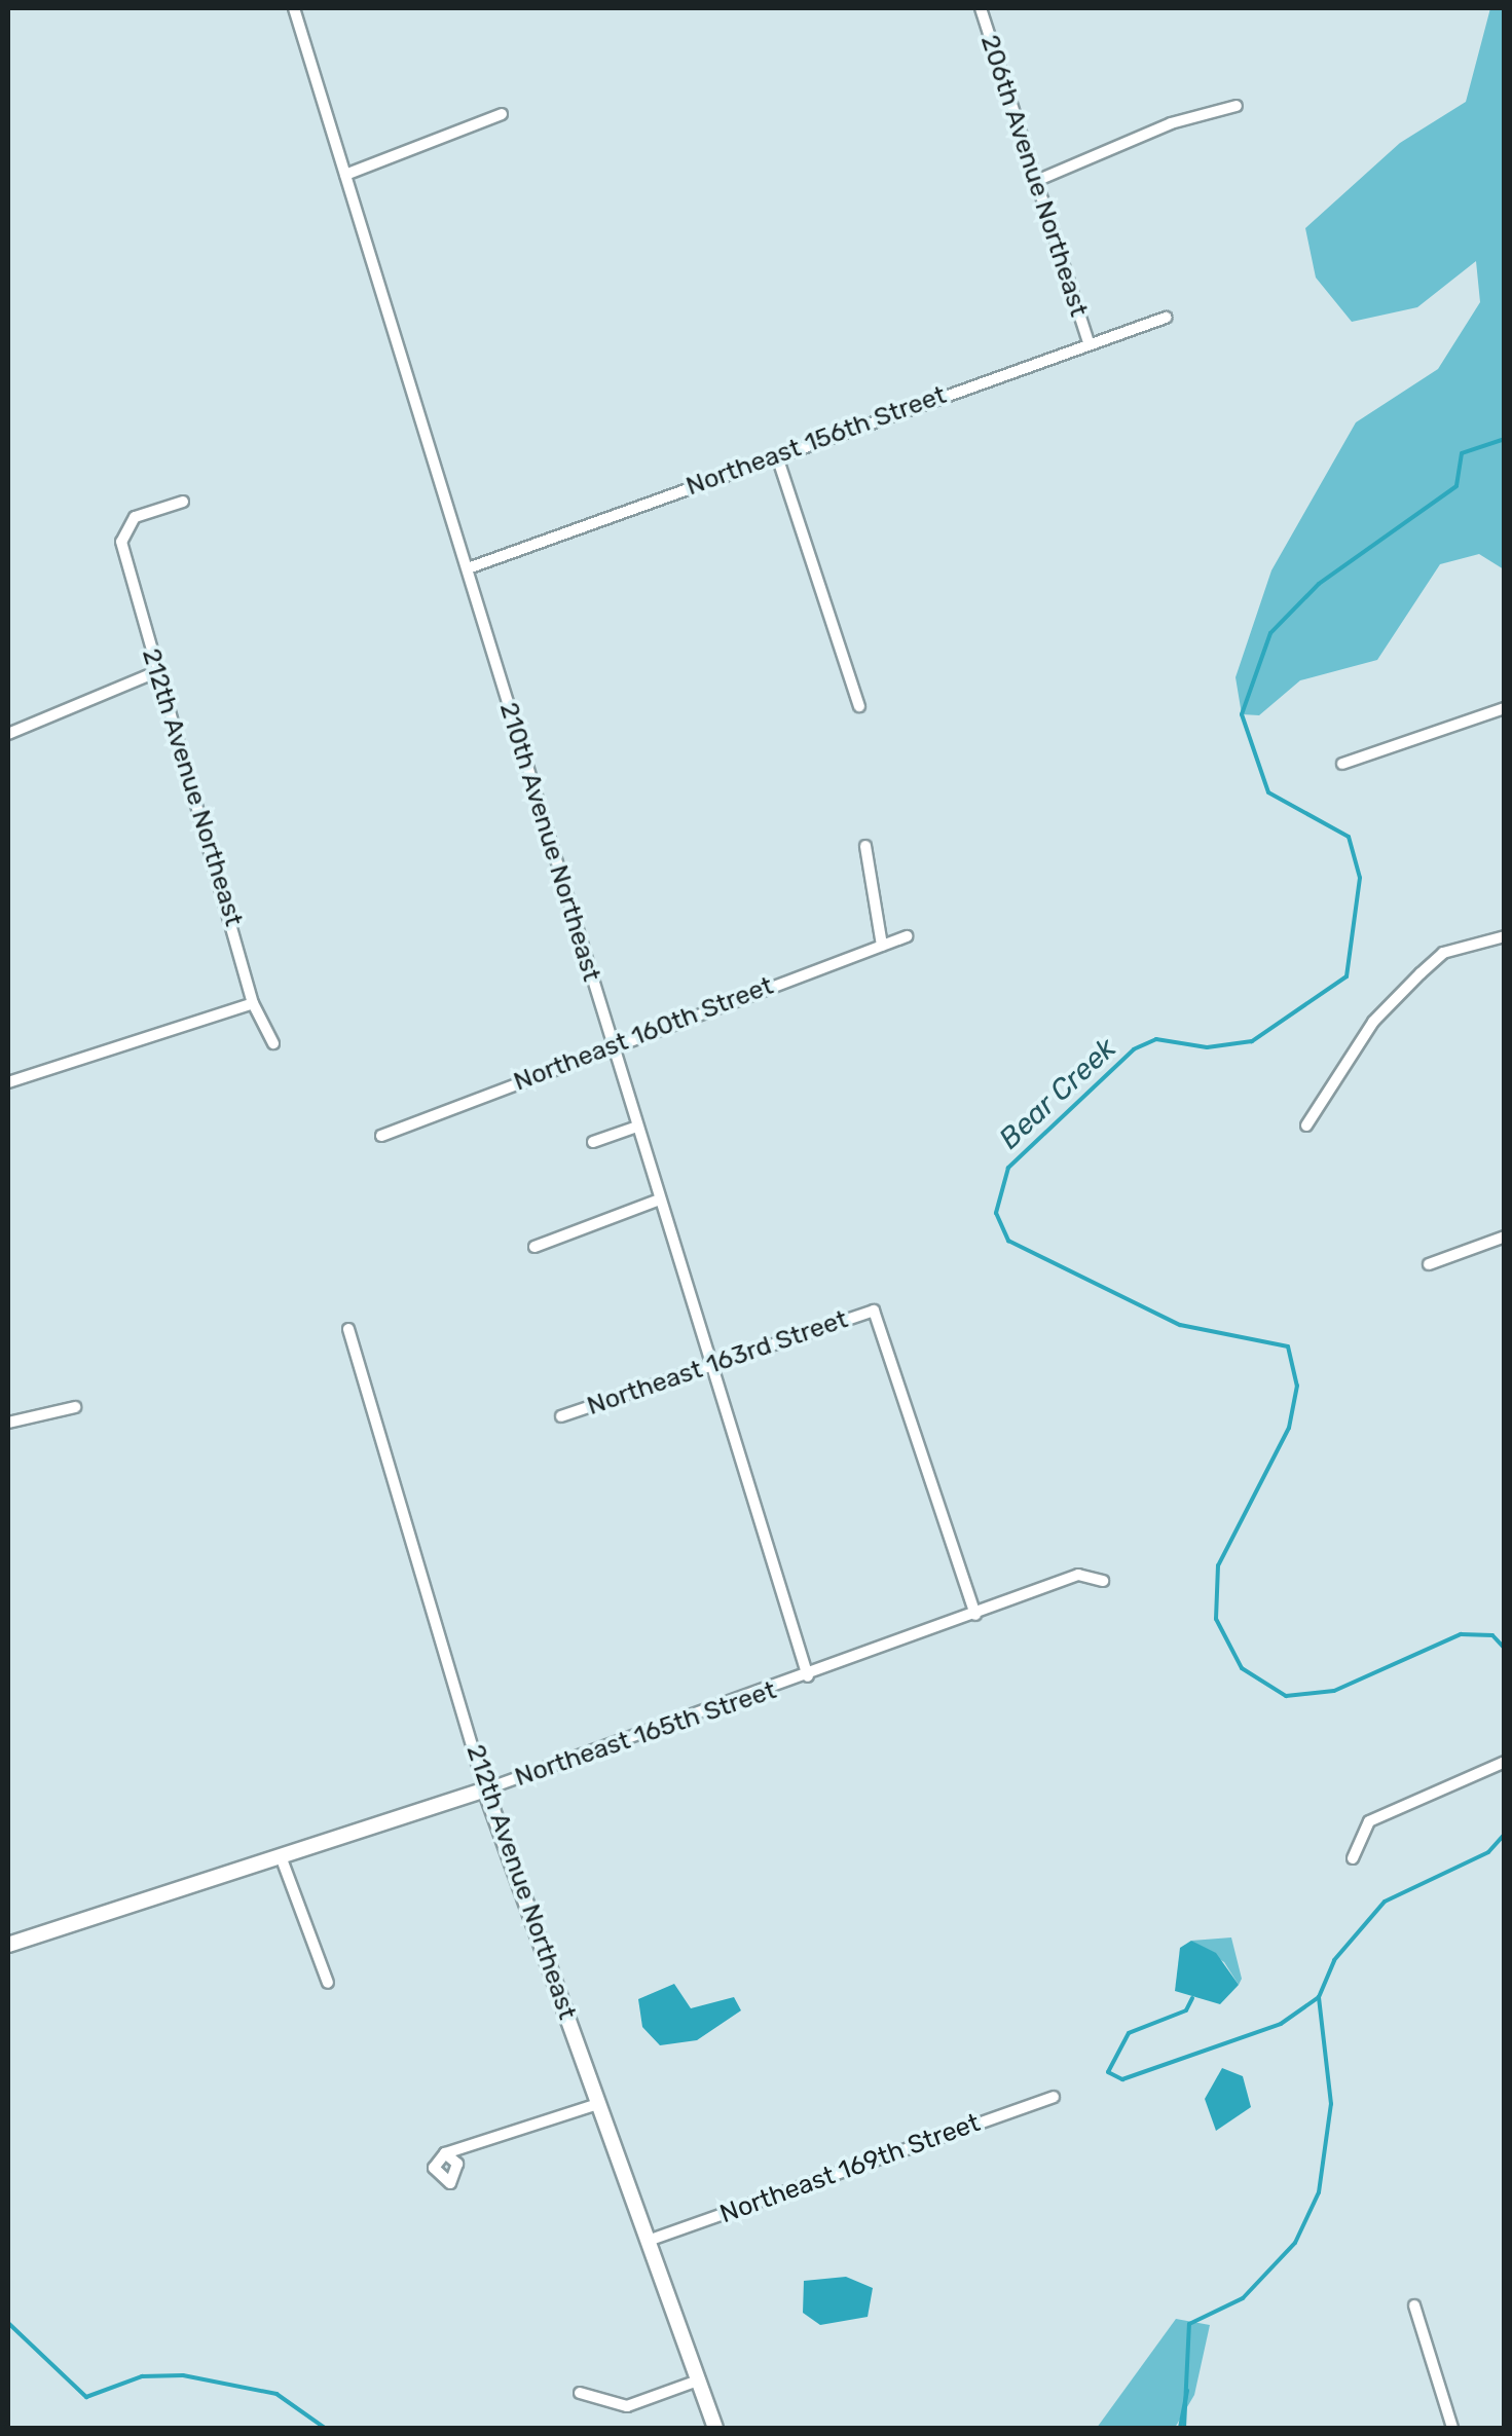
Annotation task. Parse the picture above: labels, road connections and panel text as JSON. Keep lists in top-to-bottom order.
{
  "streets": {
    "street": [
      "206th Avenue Northeast",
      "Northeast 156th Street",
      "212th Avenue Northeast",
      "210th Avenue Northeast",
      "Northeast 160th Street",
      "Northeast 163rd Street",
      "Northeast 165th Street",
      "Northeast 169th Street"
    ]
  },
  "crossings": [
    ["206th Avenue Northeast", "Northeast 156th Street"],
    ["Northeast 156th Street", "210th Avenue Northeast"],
    ["212th Avenue Northeast", "Northeast 165th Street"],
    ["212th Avenue Northeast", "Northeast 169th Street"],
    ["210th Avenue Northeast", "Northeast 160th Street"],
    ["210th Avenue Northeast", "Northeast 163rd Street"],
    ["210th Avenue Northeast", "Northeast 165th Street"],
    ["Northeast 163rd Street", "Northeast 165th Street"]
  ],
  "water": ["Bear Creek"]
}
